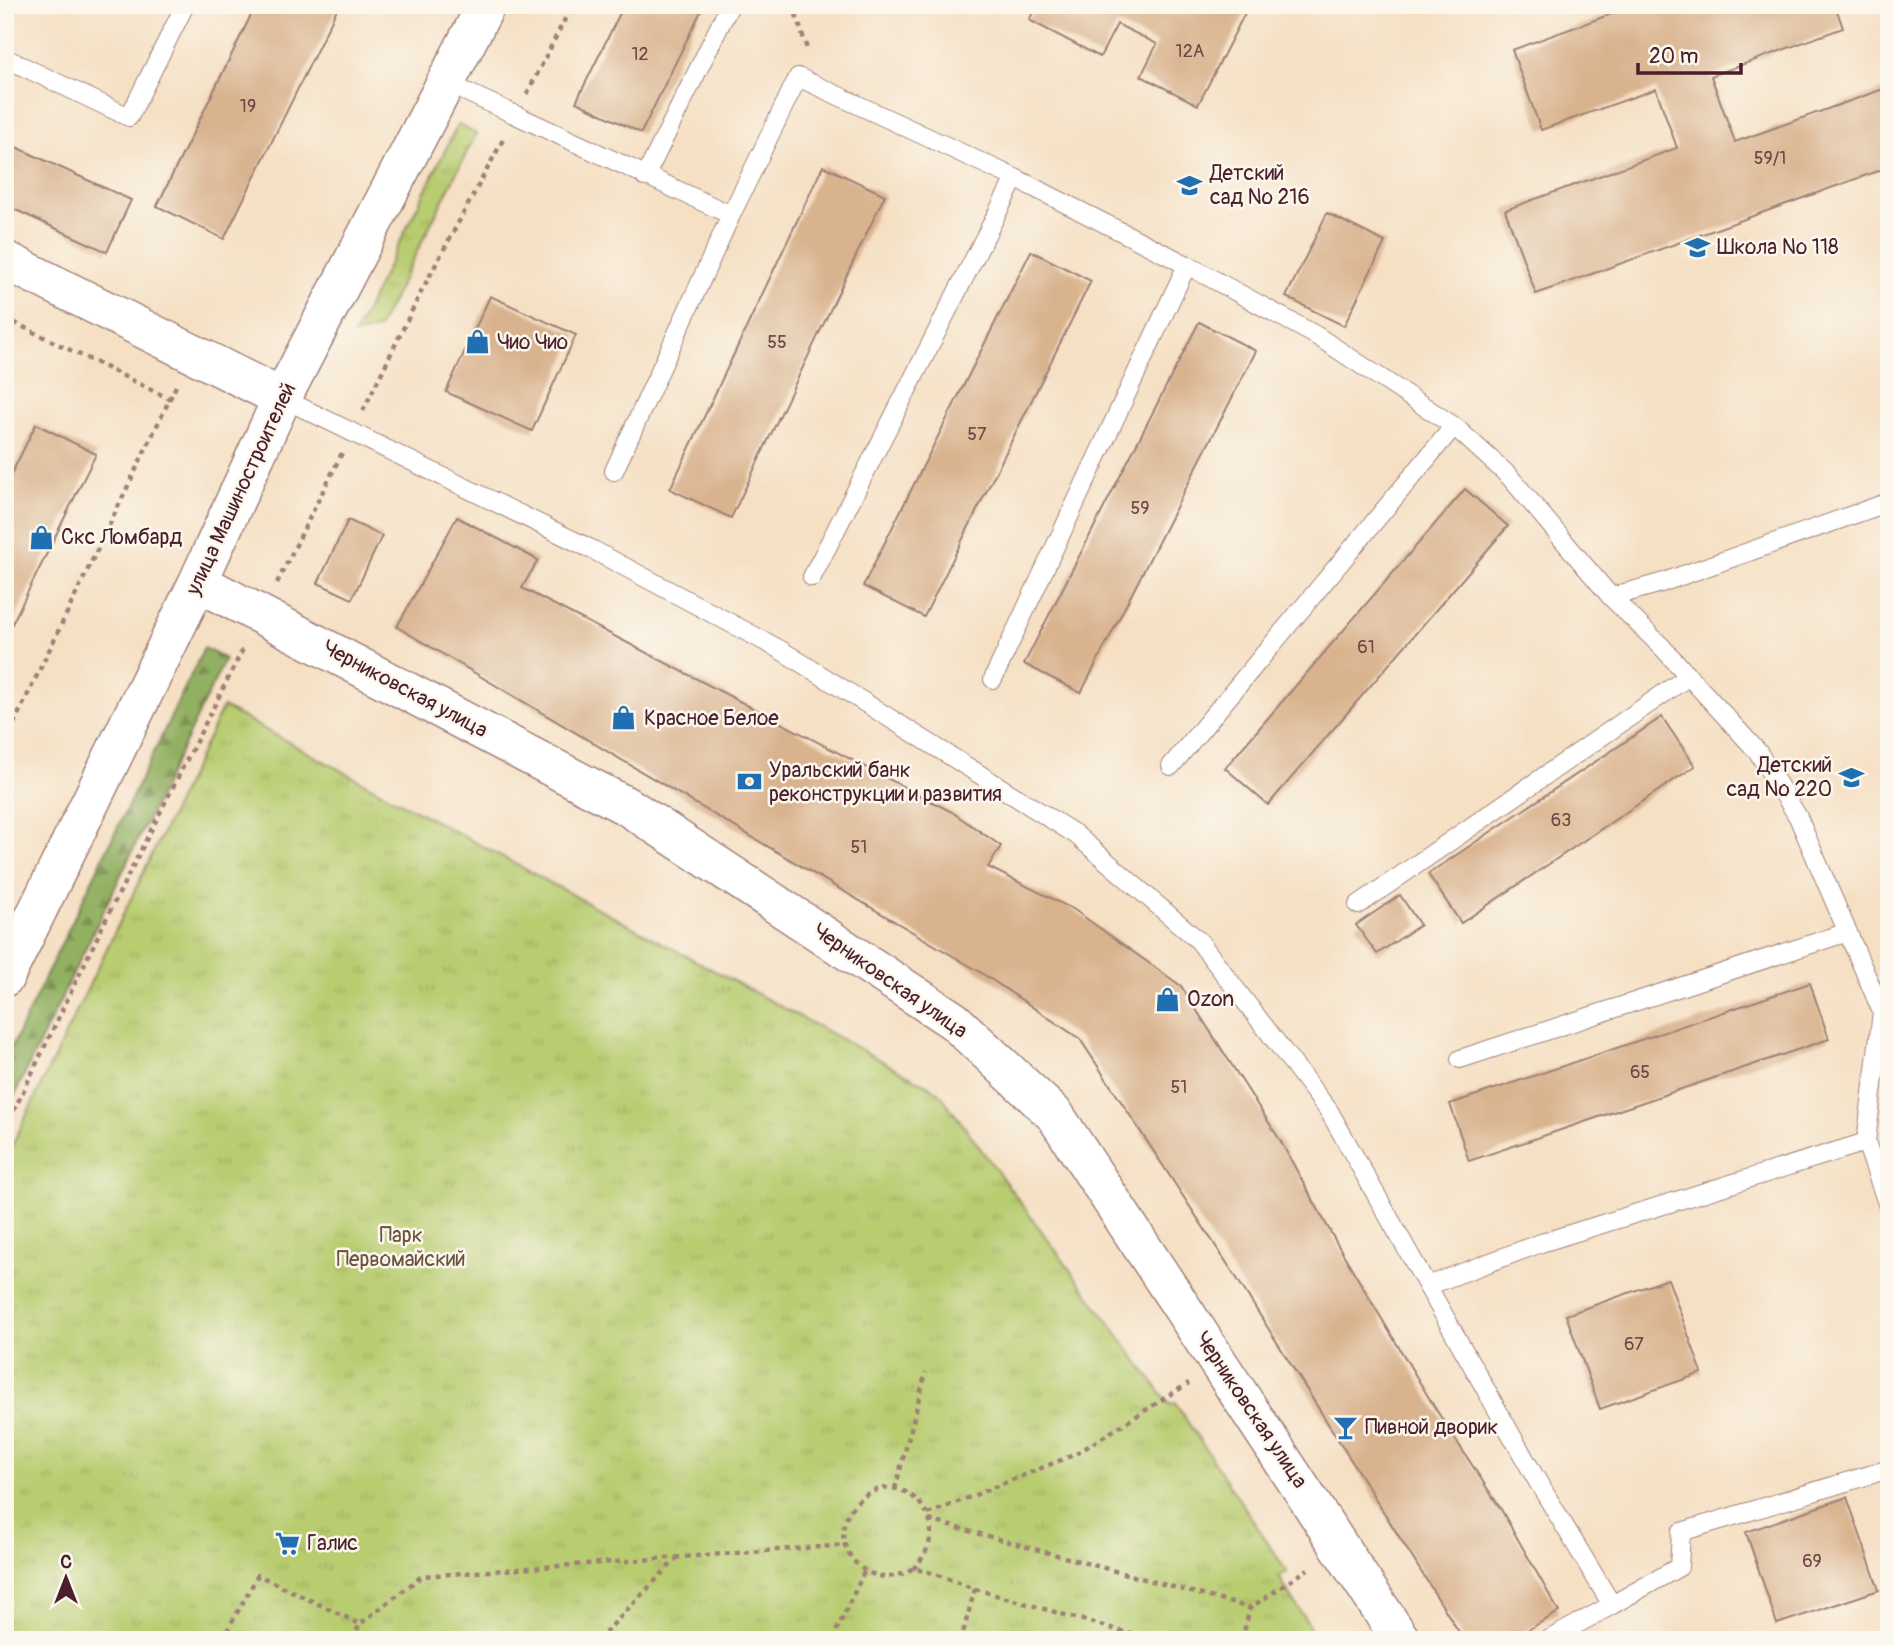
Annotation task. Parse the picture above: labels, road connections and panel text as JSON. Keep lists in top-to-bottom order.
{
  "streets": {
    "street": ["улица Машиностроителей", "Черниковская улица"]
  },
  "crossings": [
    ["улица Машиностроителей", "Черниковская улица"]
  ],
  "parks": ["Парк Первомайский"],
  "places": {
    "school or university": ["Детский сад № 216", "Школа № 118", "Детский сад № 220"],
    "shop": [
      "Чио Чио",
      "Скс Ломбард",
      "Красное Белое",
      "Ozon"
    ],
    "bank": ["Уральский банк реконструкции и развития"],
    "bar": ["Пивной дворик"],
    "supermarket": ["Галис"]
  },
  "house_numbers": [
    "12А",
    "12",
    "19",
    "59/1",
    "55",
    "57",
    "59",
    "61",
    "63",
    "51",
    "65",
    "51",
    "67",
    "69"
  ],
  "scale_bar": "20 m",
  "north": "top"
}
